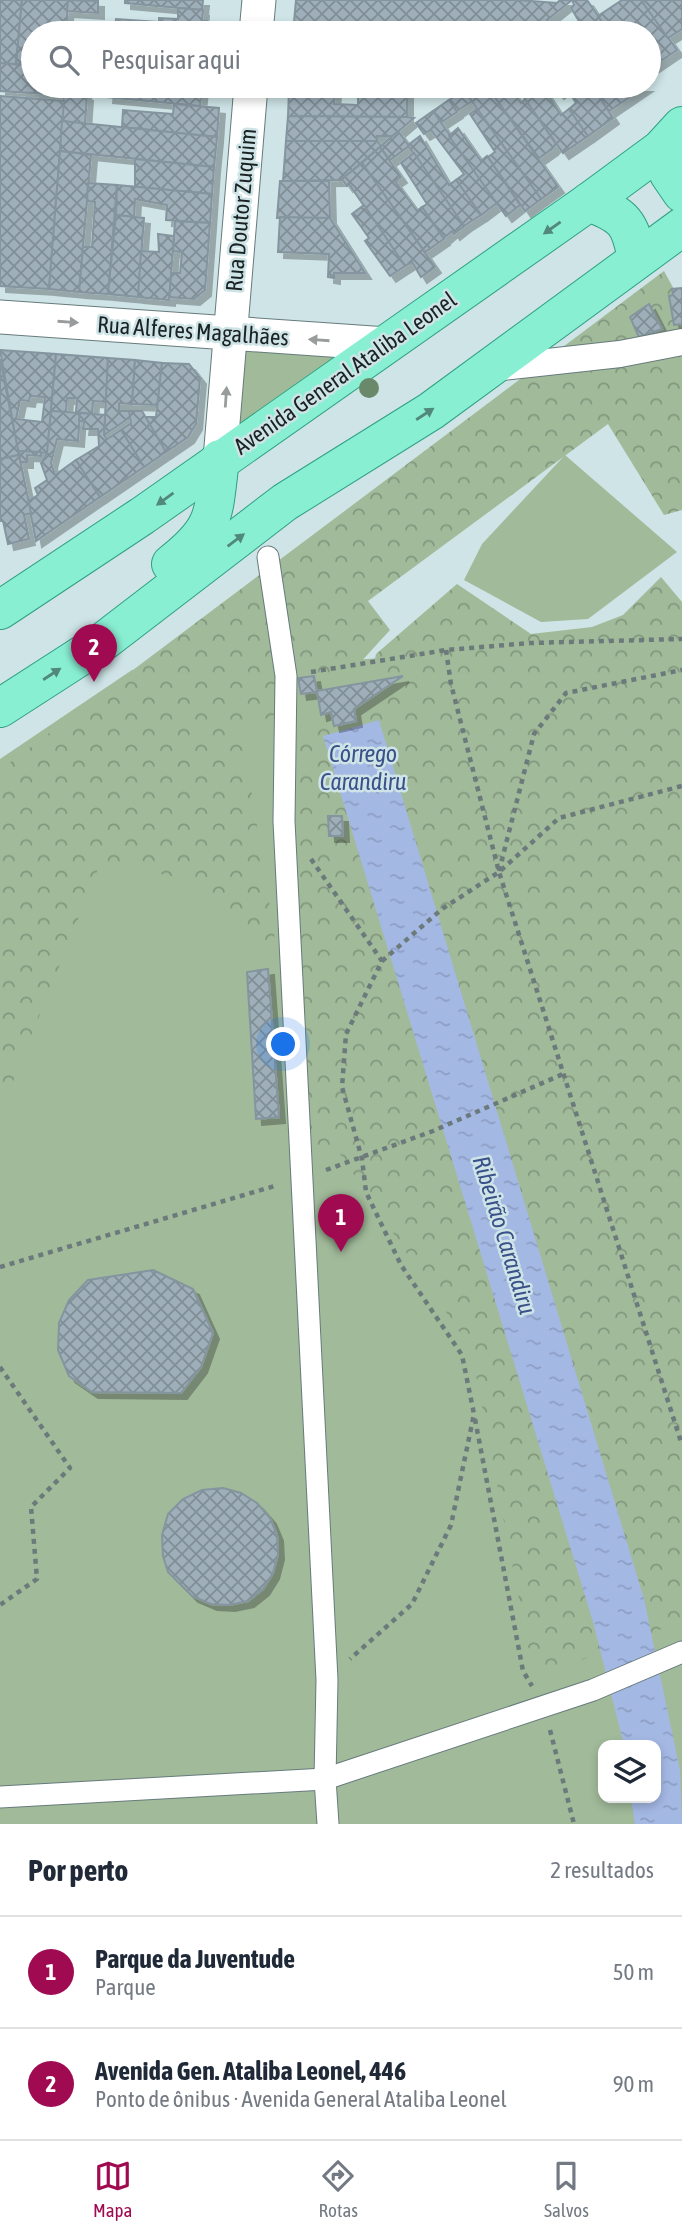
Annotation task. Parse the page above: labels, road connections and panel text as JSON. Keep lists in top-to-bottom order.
{
  "streets": {
    "main road": ["Avenida General Ataliba Leonel"],
    "street": ["Rua Doutor Zuquim", "Rua Alferes Magalhães"]
  },
  "crossings": [
    ["Rua Doutor Zuquim", "Rua Alferes Magalhães"],
    ["Rua Doutor Zuquim", "Avenida General Ataliba Leonel"],
    ["Rua Alferes Magalhães", "Avenida General Ataliba Leonel"]
  ],
  "water": ["Córrego Carandiru", "Ribeirão Carandiru"],
  "page": {
    "search": "Pesquisar aqui",
    "pins": ["2", "1"],
    "heading": ["Por perto", "2 resultados"],
    "list": [
      {
        "mark": "1",
        "name": "Parque da Juventude",
        "note": "Parque",
        "value": "50 m"
      },
      {
        "mark": "2",
        "name": "Avenida Gen. Ataliba Leonel, 446",
        "note": "Ponto de ônibus · Avenida General Ataliba Leonel",
        "value": "90 m"
      }
    ],
    "nav": ["Mapa", "Rotas", "Salvos"]
  }
}
